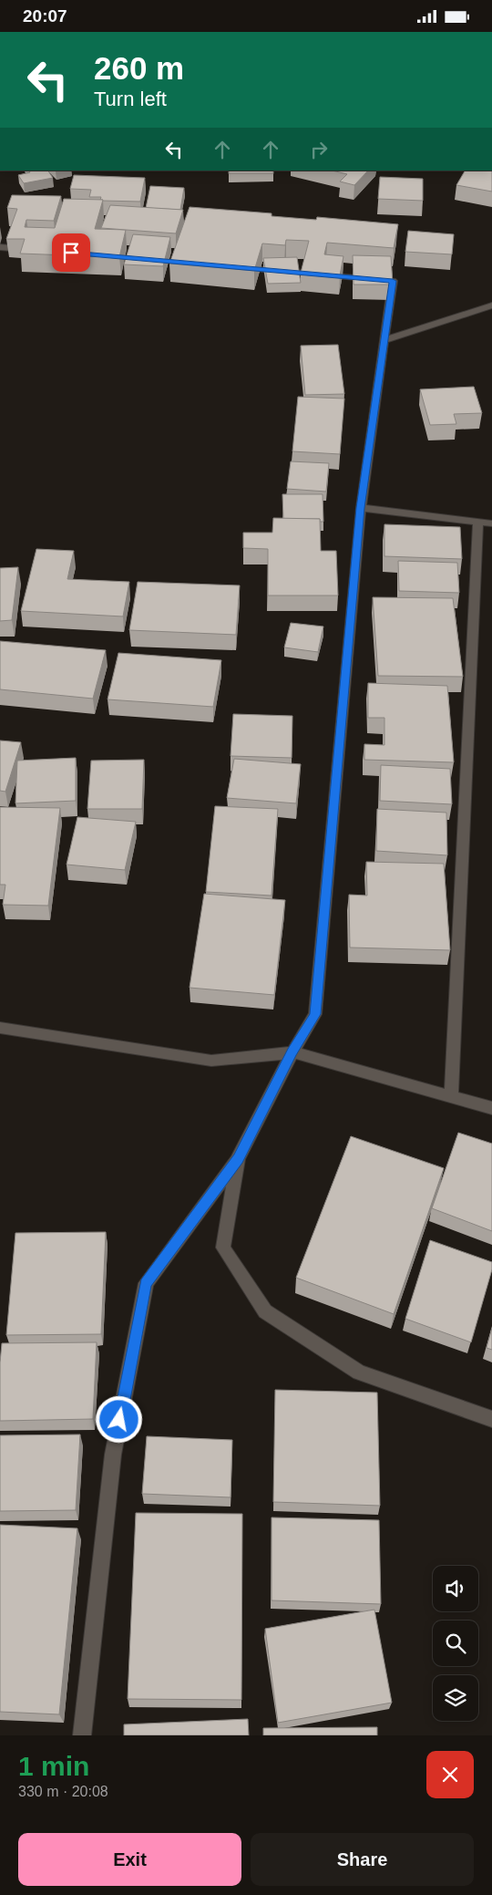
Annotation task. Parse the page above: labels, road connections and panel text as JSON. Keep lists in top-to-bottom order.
{
  "page": {
    "status": "20:07",
    "turn": ["260 m", "Turn left"],
    "heading": ["1 min", "330 m · 20:08"],
    "buttons": ["Exit", "Share"]
  }
}
